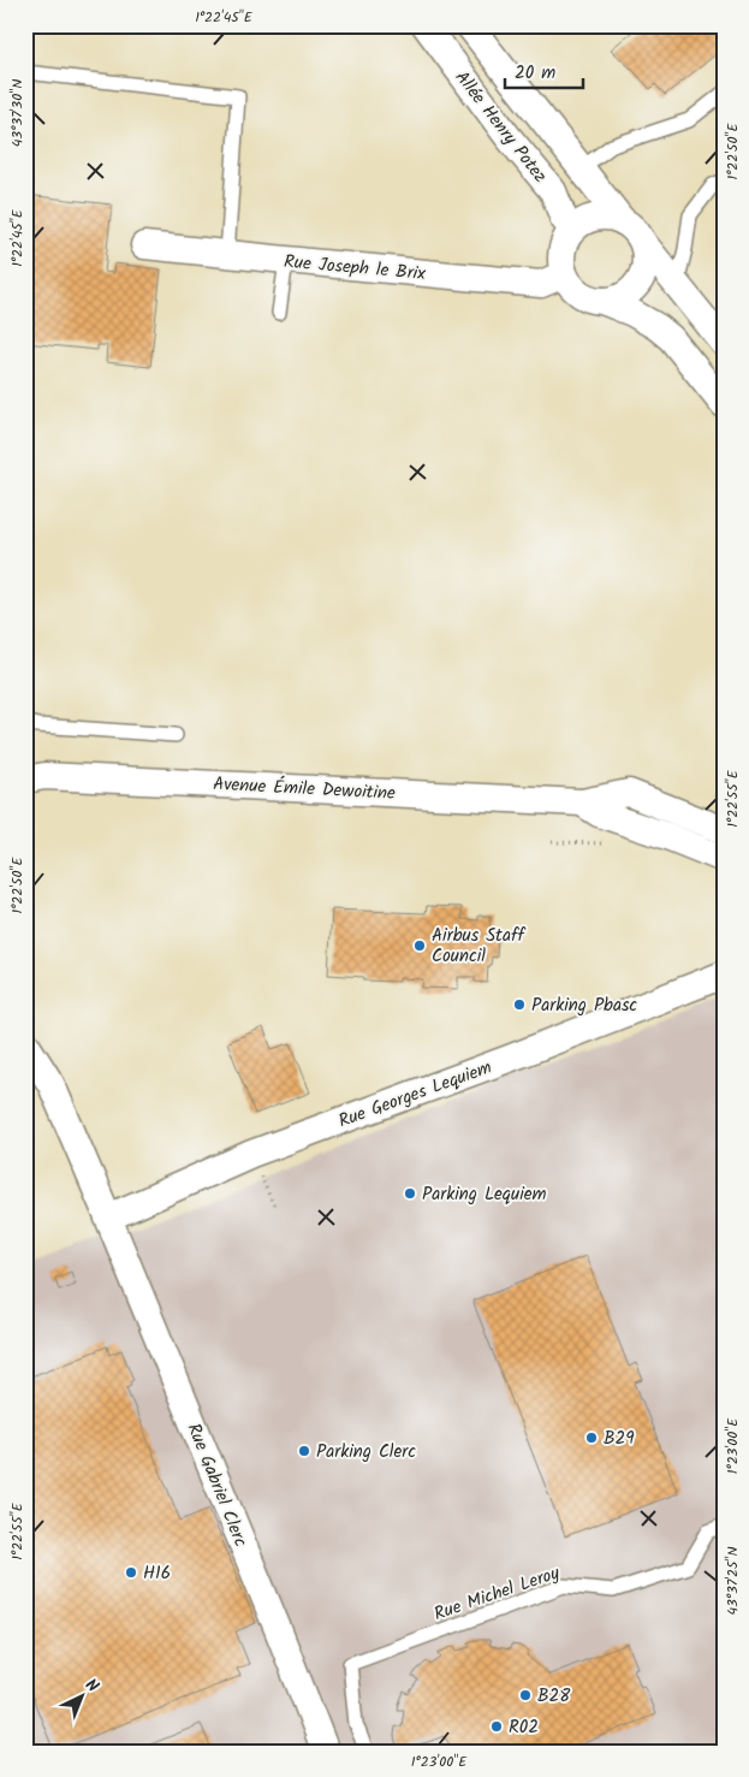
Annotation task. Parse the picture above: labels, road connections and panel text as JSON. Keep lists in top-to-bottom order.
{
  "streets": {
    "street": [
      "Allée Henry Potez",
      "Rue Joseph le Brix",
      "Avenue Émile Dewoitine",
      "Rue Georges Lequiem",
      "Rue Gabriel Clerc"
    ],
    "lane": ["Rue Michel Leroy"]
  },
  "crossings": [
    ["Allée Henry Potez", "Rue Joseph le Brix"],
    ["Rue Georges Lequiem", "Rue Gabriel Clerc"]
  ],
  "places": [
    "Airbus Staff Council",
    "Parking Pbasc",
    "Parking Lequiem",
    "B29",
    "Parking Clerc",
    "H16",
    "B28",
    "R02"
  ],
  "scale_bar": "20 m",
  "north": "top right",
  "coordinates": [
    "1°22'45\"E",
    "43°37'30\"N",
    "1°22'50\"E",
    "1°22'55\"E",
    "1°23'00\"E",
    "43°37'25\"N"
  ]
}
